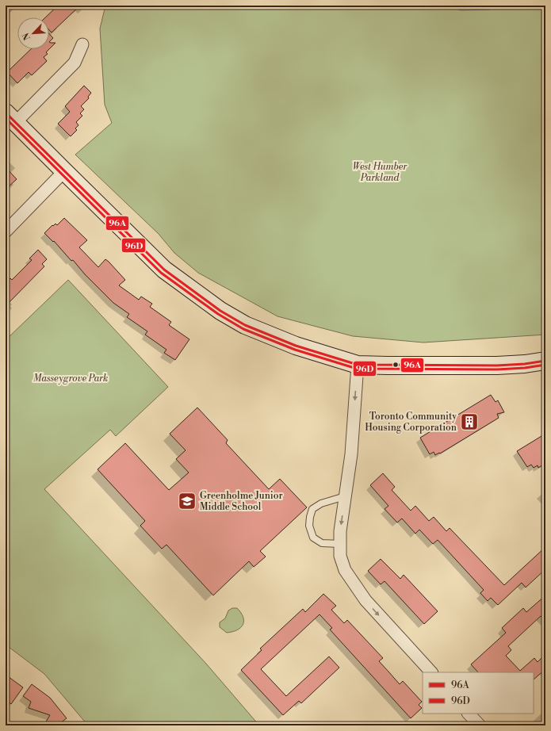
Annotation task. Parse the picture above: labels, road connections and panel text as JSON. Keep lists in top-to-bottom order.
{
  "parks": ["West Humber Parkland", "Masseygrove Park"],
  "places": {
    "building": ["Toronto Community Housing Corporation"],
    "school or university": ["Greenholme Junior Middle School"]
  },
  "lines": ["transit line 96A", "transit line 96D"],
  "legend": ["96A", "96D"],
  "north": "bottom left"
}
